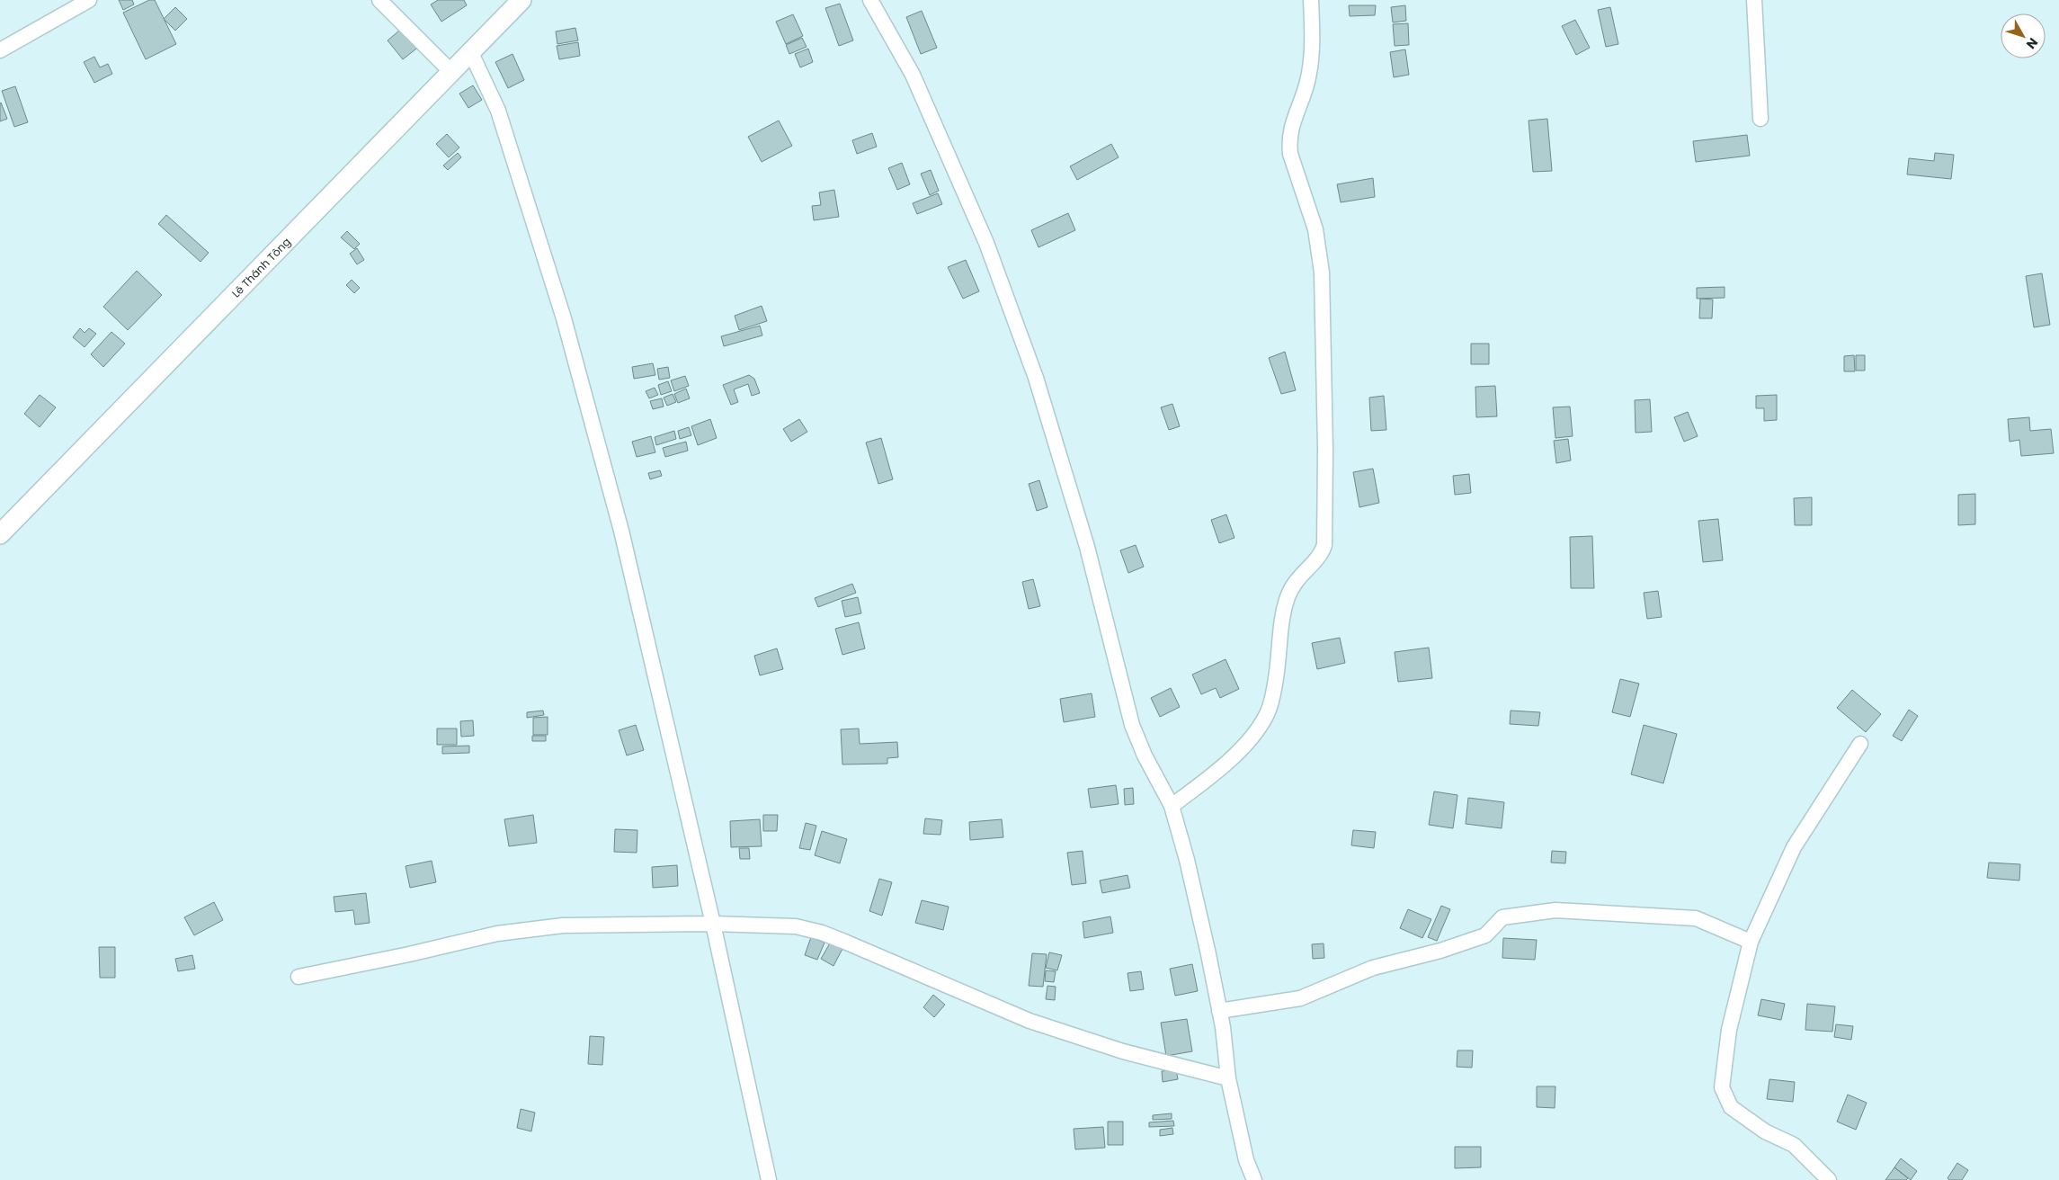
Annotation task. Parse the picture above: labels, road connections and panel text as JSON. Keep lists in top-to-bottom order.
{
  "streets": {
    "street": ["Lê Thánh Tông"]
  },
  "north": "bottom right"
}
